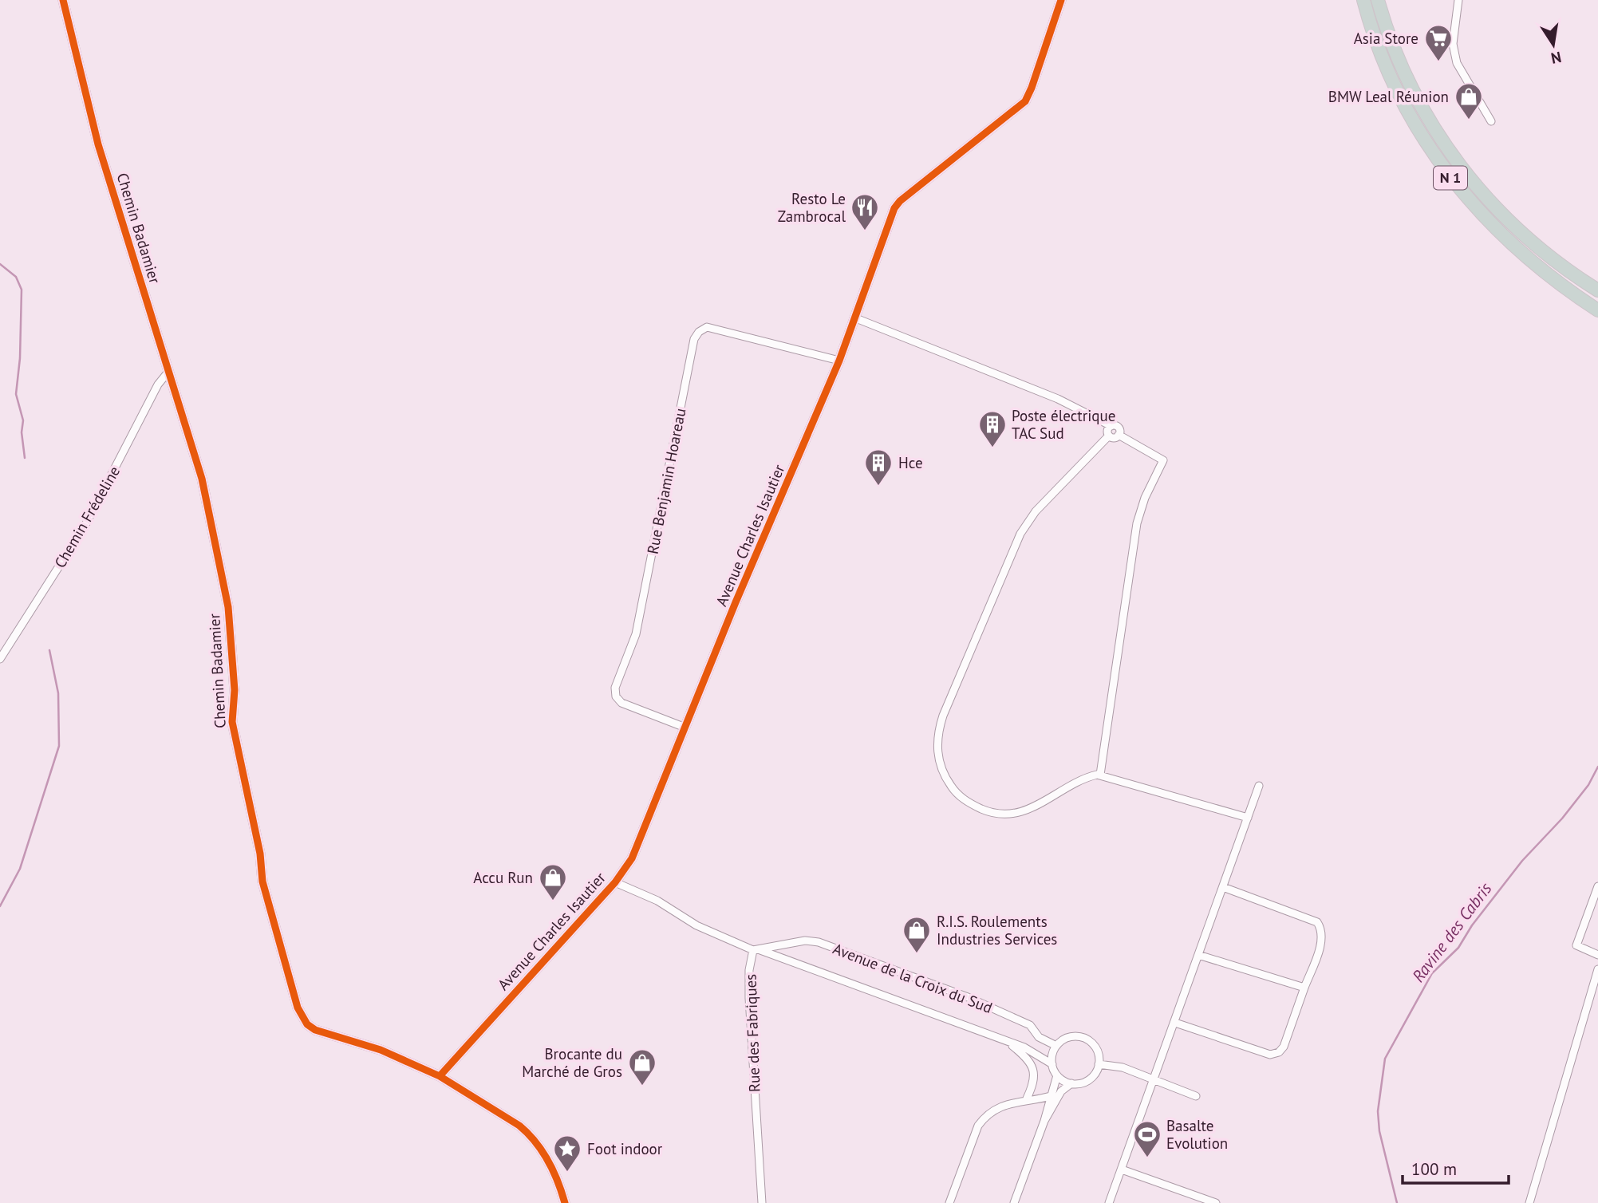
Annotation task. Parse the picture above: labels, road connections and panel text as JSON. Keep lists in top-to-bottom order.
{
  "streets": {
    "highway": ["N 1"],
    "street": [
      "Chemin Badamier",
      "Rue Benjamin Hoareau",
      "Chemin Frédeline",
      "Avenue Charles Isautier",
      "Avenue de la Croix du Sud",
      "Rue des Fabriques"
    ]
  },
  "crossings": [
    ["Chemin Badamier", "Chemin Frédeline"],
    ["Chemin Badamier", "Avenue Charles Isautier"],
    ["Rue Benjamin Hoareau", "Avenue Charles Isautier"],
    ["Avenue de la Croix du Sud", "Rue des Fabriques"]
  ],
  "water": ["Ravine des Cabris"],
  "places": {
    "supermarket": ["Asia Store"],
    "shop": [
      "BMW Leal Réunion",
      "Accu Run",
      "R.I.S. Roulements Industries Services",
      "Brocante du Marché de Gros"
    ],
    "restaurant": ["Resto Le Zambrocal"],
    "building": ["Poste électrique TAC Sud", "Hce"],
    "sports": ["Basalte Evolution"],
    "place": ["Foot indoor"]
  },
  "scale_bar": "100 m",
  "north": "bottom"
}
